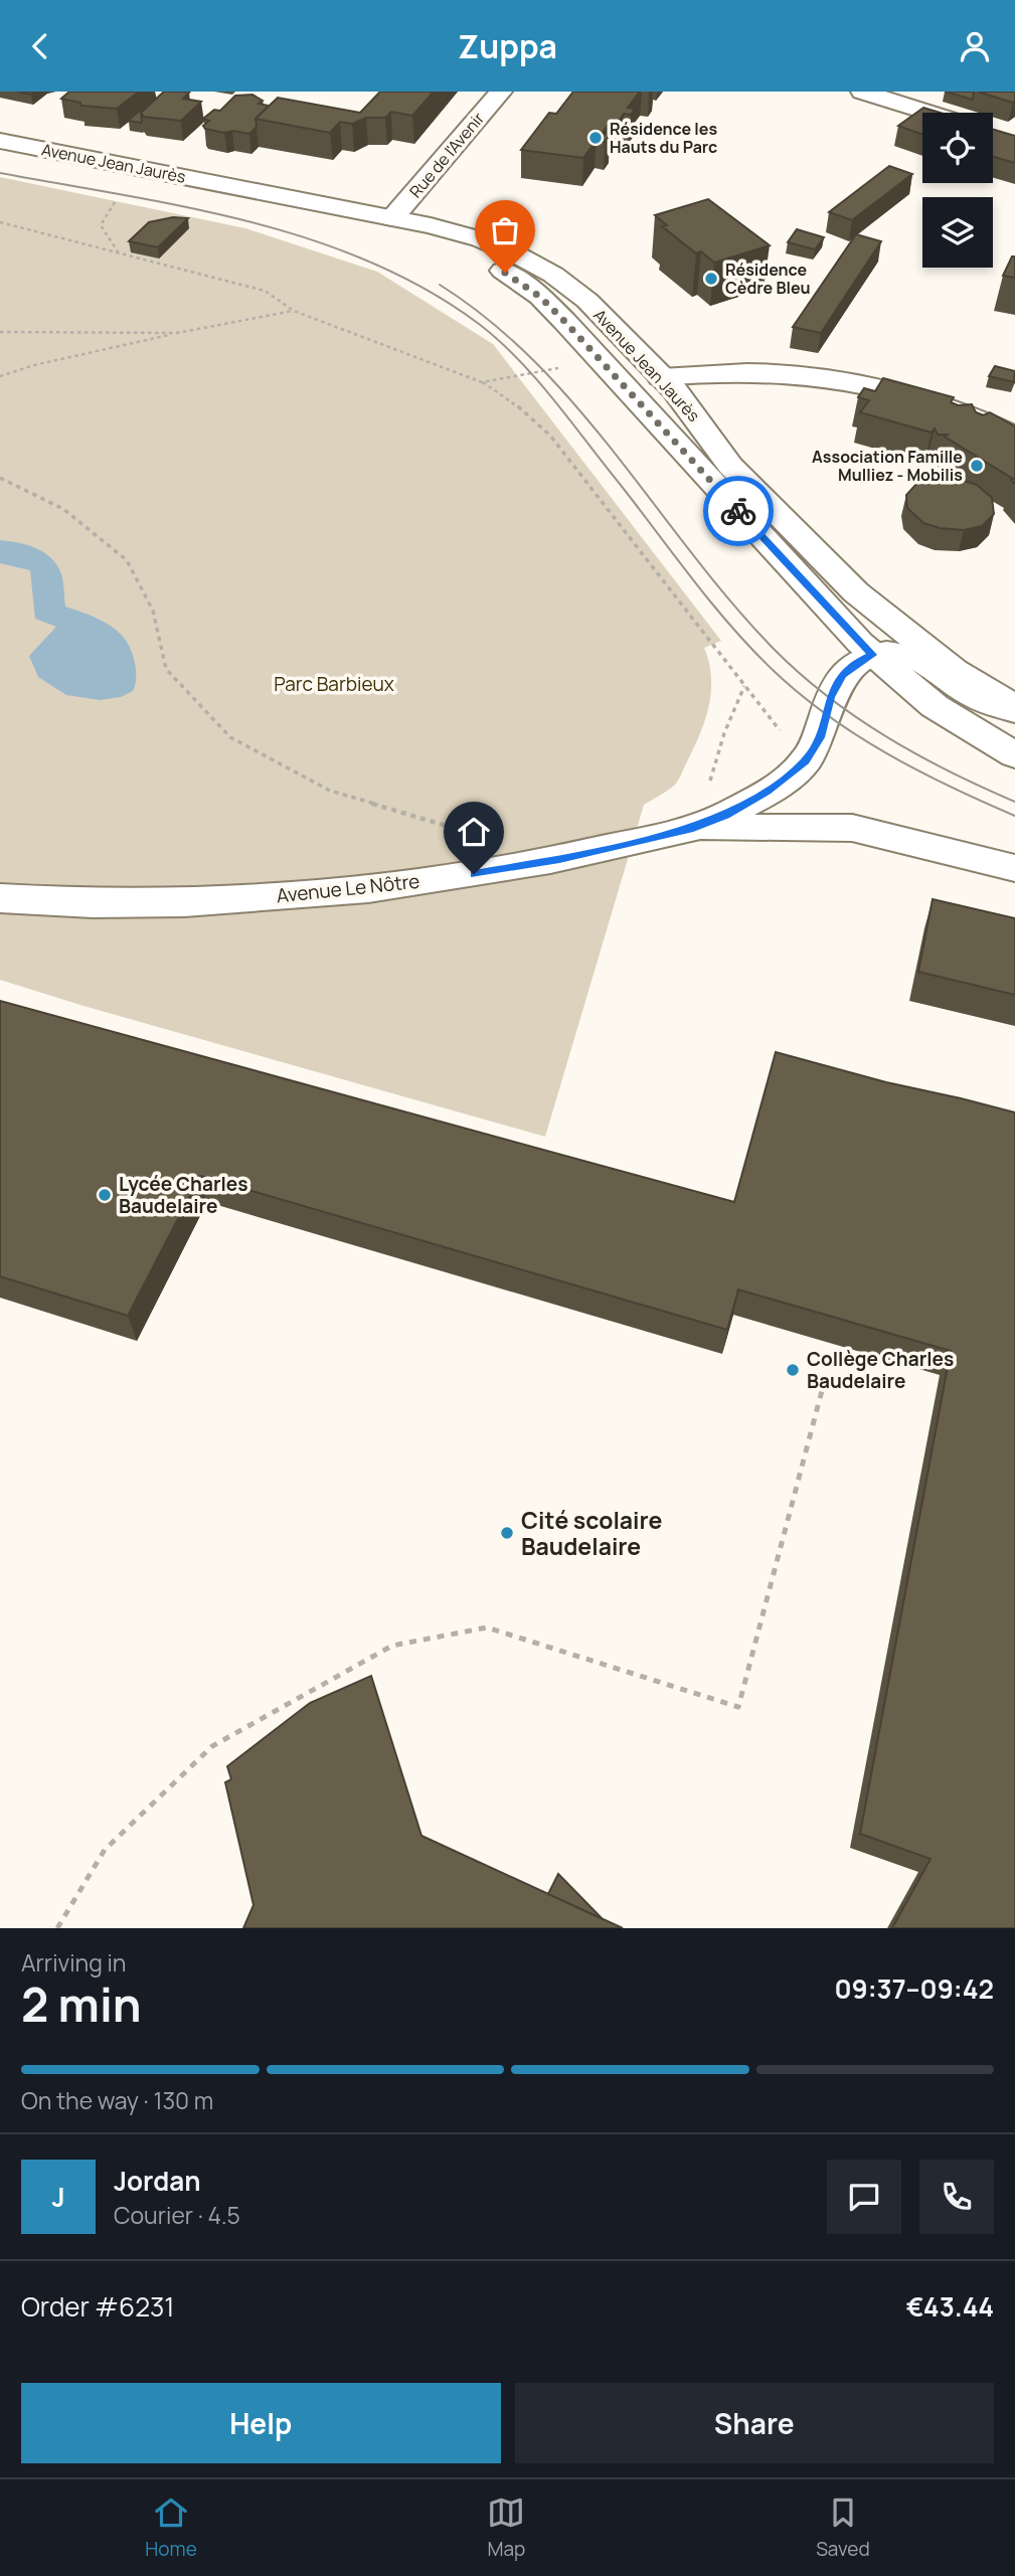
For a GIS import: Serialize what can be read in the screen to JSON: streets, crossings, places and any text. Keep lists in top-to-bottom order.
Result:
{
  "streets": {
    "main road": ["Rue de l'Avenir", "Avenue Jean Jaurès", "Avenue Le Nôtre"]
  },
  "crossings": [
    ["Rue de l'Avenir", "Avenue Jean Jaurès"],
    ["Avenue Jean Jaurès", "Avenue Le Nôtre"]
  ],
  "parks": ["Parc Barbieux"],
  "places": [
    "Résidence les Hauts du Parc",
    "Résidence Cèdre Bleu",
    "Association Famille Mulliez - Mobilis",
    "Lycée Charles Baudelaire",
    "Collège Charles Baudelaire",
    "Cité scolaire Baudelaire"
  ],
  "page": {
    "header": "Zuppa",
    "heading": ["2 min", "Arriving in", "09:37–09:42"],
    "panel": [
      "Jordan",
      "Courier · 4.5",
      "Order #6231",
      "€43.44"
    ],
    "bar": "On the way · 130 m",
    "round": "J",
    "buttons": ["Help", "Share"],
    "tabs": ["Home", "Map", "Saved"]
  }
}
